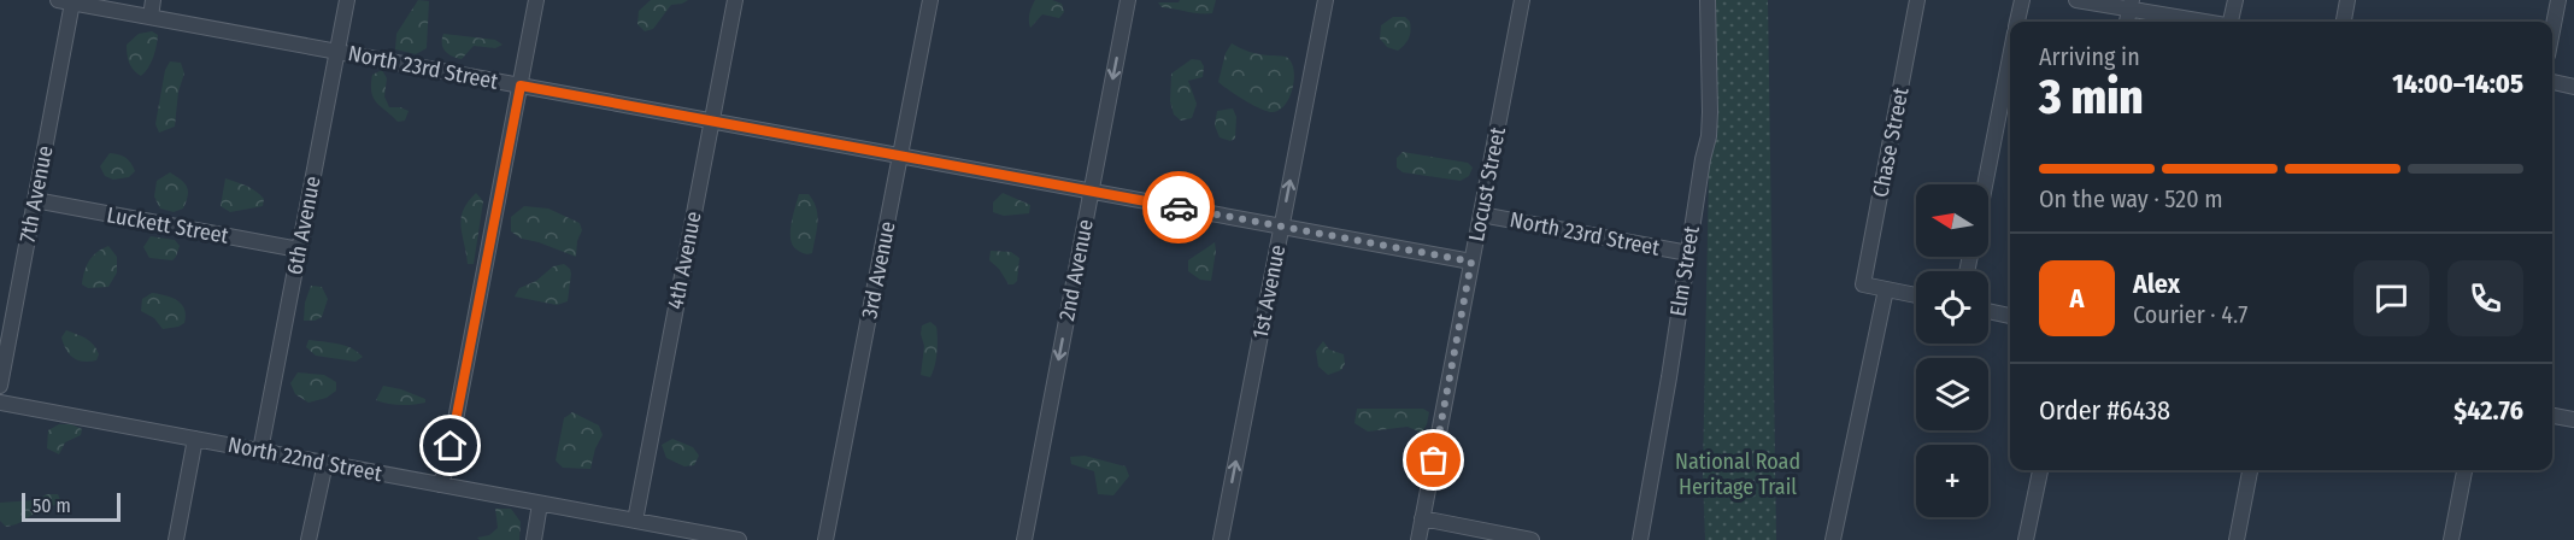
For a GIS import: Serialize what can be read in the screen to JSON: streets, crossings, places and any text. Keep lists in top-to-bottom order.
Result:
{
  "streets": {
    "street": [
      "North 23rd Street",
      "Chase Street",
      "Locust Street",
      "7th Avenue",
      "Luckett Street",
      "6th Avenue",
      "4th Avenue",
      "3rd Avenue",
      "2nd Avenue",
      "Elm Street",
      "1st Avenue",
      "North 22nd Street"
    ]
  },
  "crossings": [
    ["North 23rd Street", "Locust Street"],
    ["North 23rd Street", "7th Avenue"],
    ["North 23rd Street", "6th Avenue"],
    ["North 23rd Street", "4th Avenue"],
    ["North 23rd Street", "3rd Avenue"],
    ["North 23rd Street", "2nd Avenue"],
    ["North 23rd Street", "Elm Street"],
    ["North 23rd Street", "1st Avenue"],
    ["7th Avenue", "Luckett Street"],
    ["Luckett Street", "6th Avenue"],
    ["6th Avenue", "North 22nd Street"],
    ["4th Avenue", "North 22nd Street"]
  ],
  "one_way": ["2nd Avenue", "1st Avenue"],
  "parks": ["National Road Heritage Trail"],
  "scale_bar": "50 m",
  "north": "left",
  "page": {
    "heading": ["3 min", "Arriving in", "14:00–14:05"],
    "panel": [
      "Alex",
      "Courier · 4.7",
      "Order #6438",
      "$42.76"
    ],
    "bar": "On the way · 520 m",
    "map_buttons": "+",
    "round": "A",
    "scale": "50 m"
  }
}
